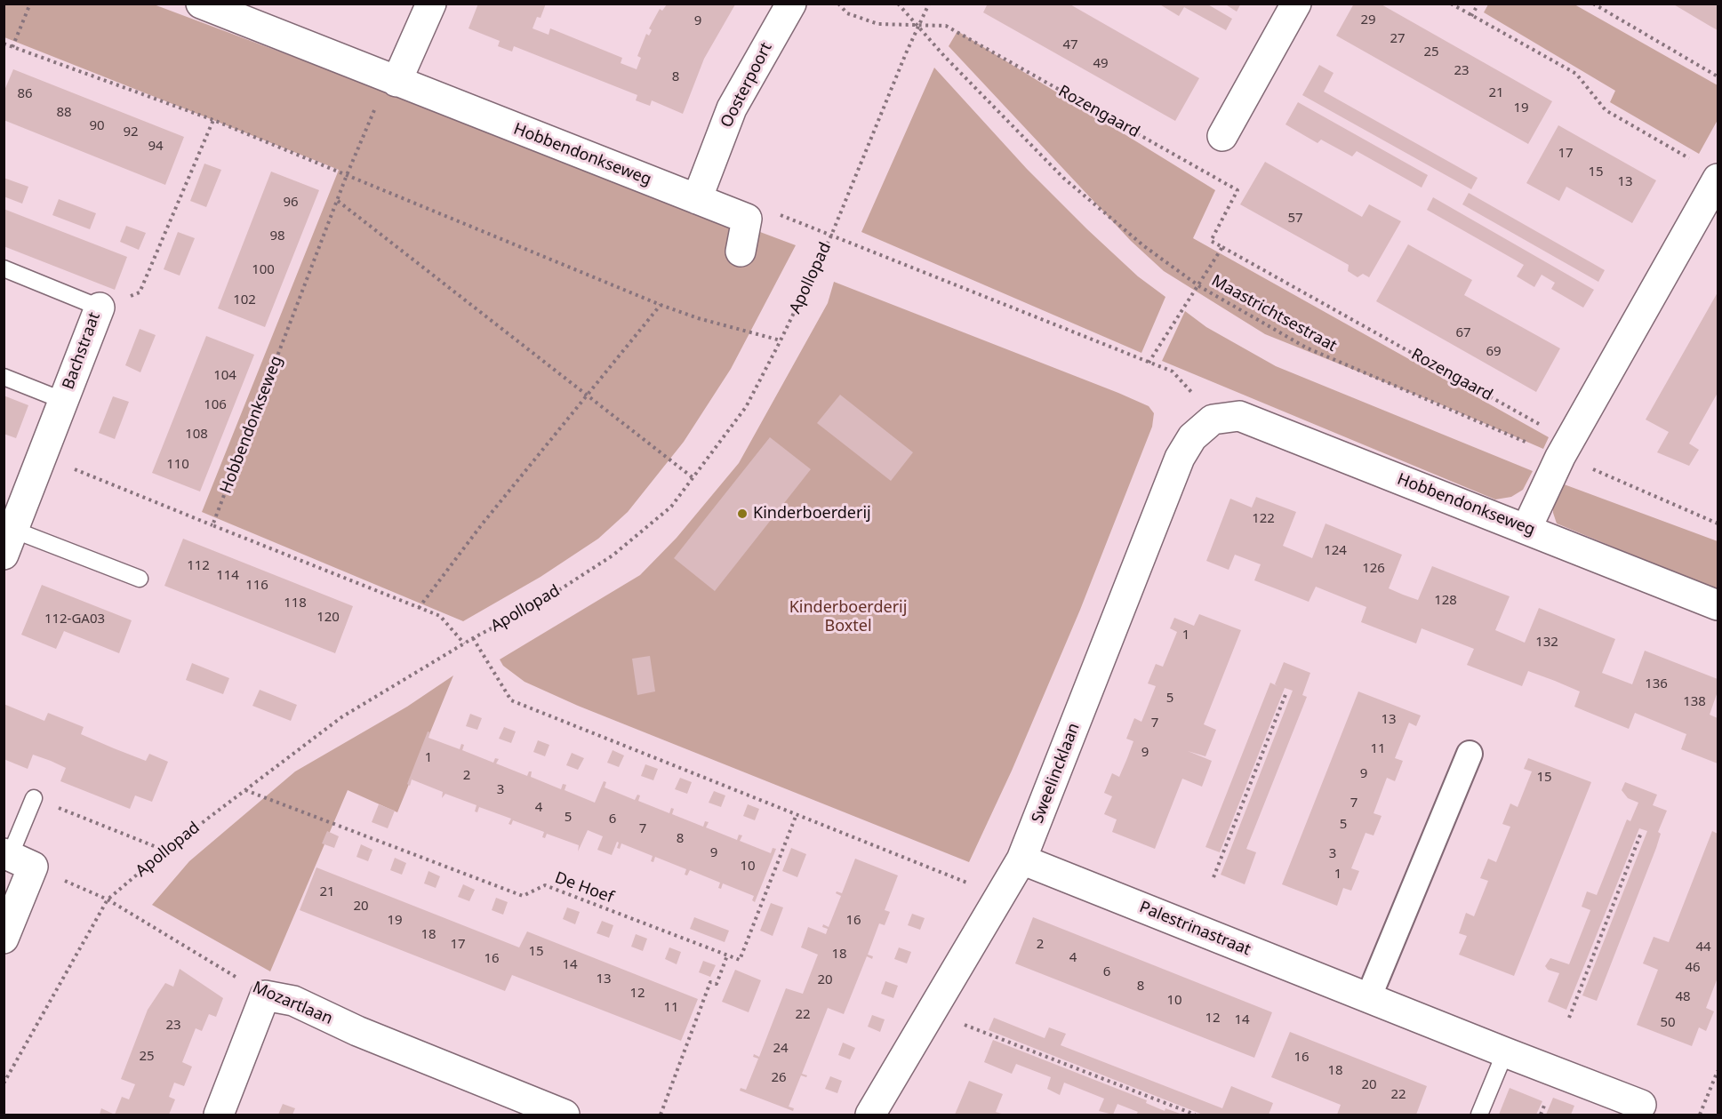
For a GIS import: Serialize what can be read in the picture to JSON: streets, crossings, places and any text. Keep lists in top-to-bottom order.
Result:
{
  "streets": {
    "street": [
      "Oosterpoort",
      "Hobbendonkseweg",
      "Bachstraat",
      "Sweelincklaan",
      "Palestrinastraat",
      "Mozartlaan"
    ],
    "path": [
      "Rozengaard",
      "Apollopad",
      "Maastrichtsestraat",
      "De Hoef"
    ]
  },
  "crossings": [
    ["Oosterpoort", "Hobbendonkseweg"],
    ["Rozengaard", "Apollopad"],
    ["Rozengaard", "Maastrichtsestraat"],
    ["Hobbendonkseweg", "Sweelincklaan"],
    ["Apollopad", "Maastrichtsestraat"],
    ["Apollopad", "De Hoef"],
    ["Apollopad", "Mozartlaan"],
    ["Sweelincklaan", "Palestrinastraat"]
  ],
  "parks": ["Kinderboerderij Boxtel"],
  "places": ["Kinderboerderij"],
  "house_numbers": [
    "29",
    "9",
    "27",
    "47",
    "25",
    "49",
    "23",
    "8",
    "21",
    "86",
    "19",
    "88",
    "90",
    "92",
    "94",
    "17",
    "15",
    "13",
    "96",
    "57",
    "98",
    "100",
    "102",
    "67",
    "69",
    "104",
    "106",
    "108",
    "110",
    "122",
    "124",
    "112",
    "126",
    "114",
    "116",
    "128",
    "118",
    "120",
    "112-GA03",
    "1",
    "132",
    "136",
    "5",
    "138",
    "13",
    "7",
    "11",
    "9",
    "1",
    "9",
    "2",
    "15",
    "3",
    "7",
    "4",
    "5",
    "6",
    "5",
    "7",
    "8",
    "9",
    "3",
    "10",
    "1",
    "21",
    "20",
    "19",
    "16",
    "18",
    "17",
    "2",
    "44",
    "15",
    "18",
    "4",
    "16",
    "14",
    "46",
    "6",
    "13",
    "20",
    "8",
    "12",
    "48",
    "10",
    "11",
    "22",
    "12",
    "14",
    "50",
    "23",
    "24",
    "25",
    "16",
    "18",
    "26",
    "20",
    "22"
  ]
}
